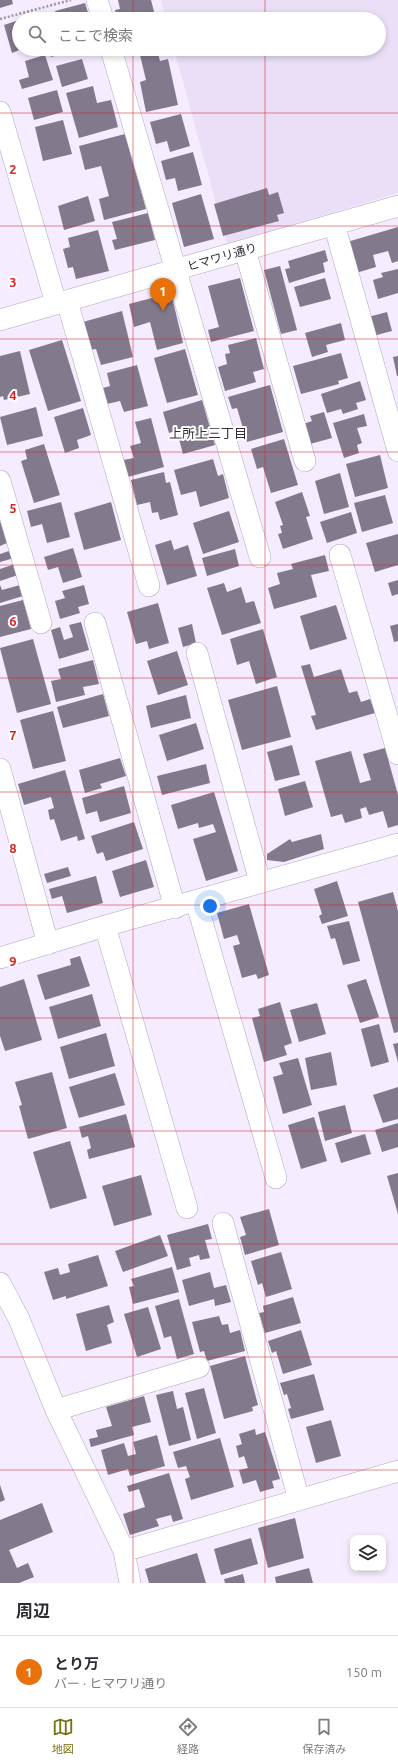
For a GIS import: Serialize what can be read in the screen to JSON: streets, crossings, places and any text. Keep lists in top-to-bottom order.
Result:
{
  "streets": {
    "street": ["ヒマワリ通り"]
  },
  "districts": ["上所上三丁目"],
  "page": {
    "search": "ここで検索",
    "pins": "1",
    "heading": "周辺",
    "list": [
      {
        "mark": "1",
        "name": "とり万",
        "note": "バー · ヒマワリ通り",
        "value": "150 m"
      }
    ],
    "nav": ["地図", "経路", "保存済み"]
  },
  "grid": {
    "rows": [
      "2",
      "3",
      "4",
      "5",
      "6",
      "7",
      "8",
      "9"
    ]
  }
}
